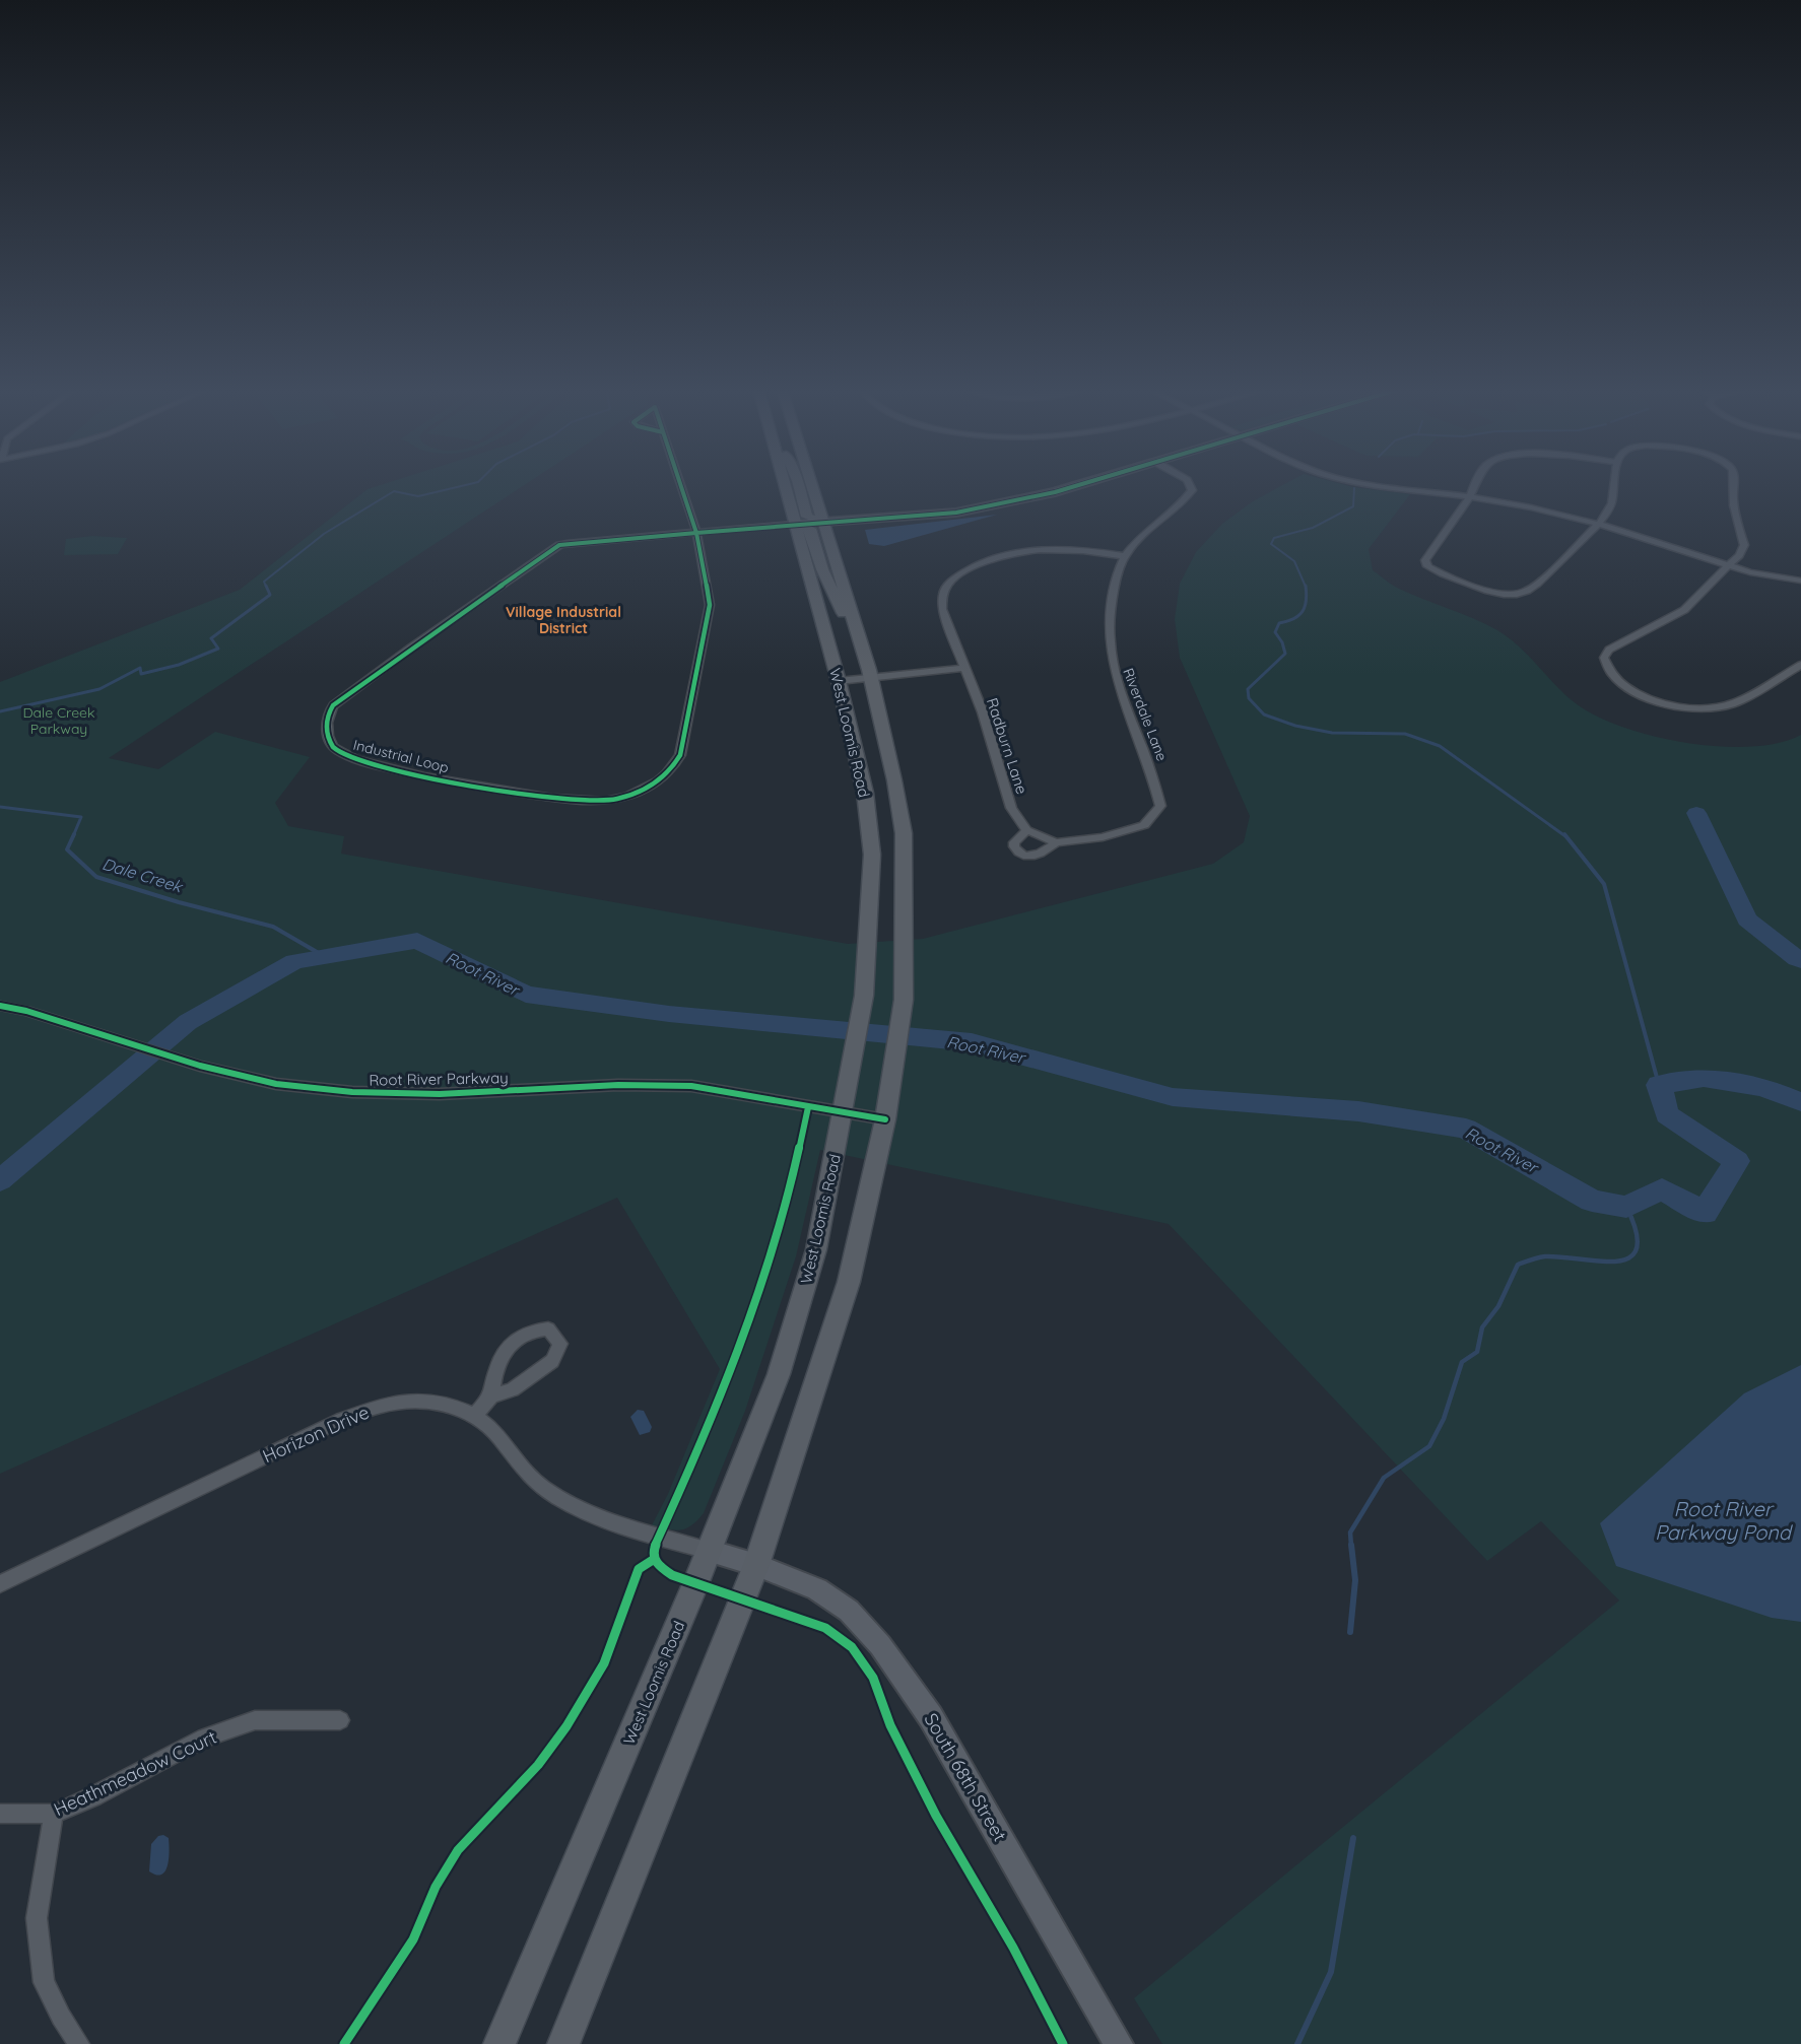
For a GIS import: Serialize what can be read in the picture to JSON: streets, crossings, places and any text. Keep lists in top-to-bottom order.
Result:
{
  "streets": {
    "main road": ["West Loomis Road"],
    "street": [
      "Riverdale Lane",
      "Radburn Lane",
      "Industrial Loop",
      "Root River Parkway",
      "Horizon Drive",
      "Heathmeadow Court",
      "South 68th Street"
    ]
  },
  "crossings": [
    ["Riverdale Lane", "Radburn Lane"],
    ["West Loomis Road", "Industrial Loop"],
    ["West Loomis Road", "Root River Parkway"],
    ["West Loomis Road", "Horizon Drive"],
    ["West Loomis Road", "South 68th Street"],
    ["Horizon Drive", "South 68th Street"]
  ],
  "districts": ["Village Industrial District"],
  "water": ["Dale Creek", "Root River", "Root River Parkway Pond"],
  "parks": ["Dale Creek Parkway"]
}
